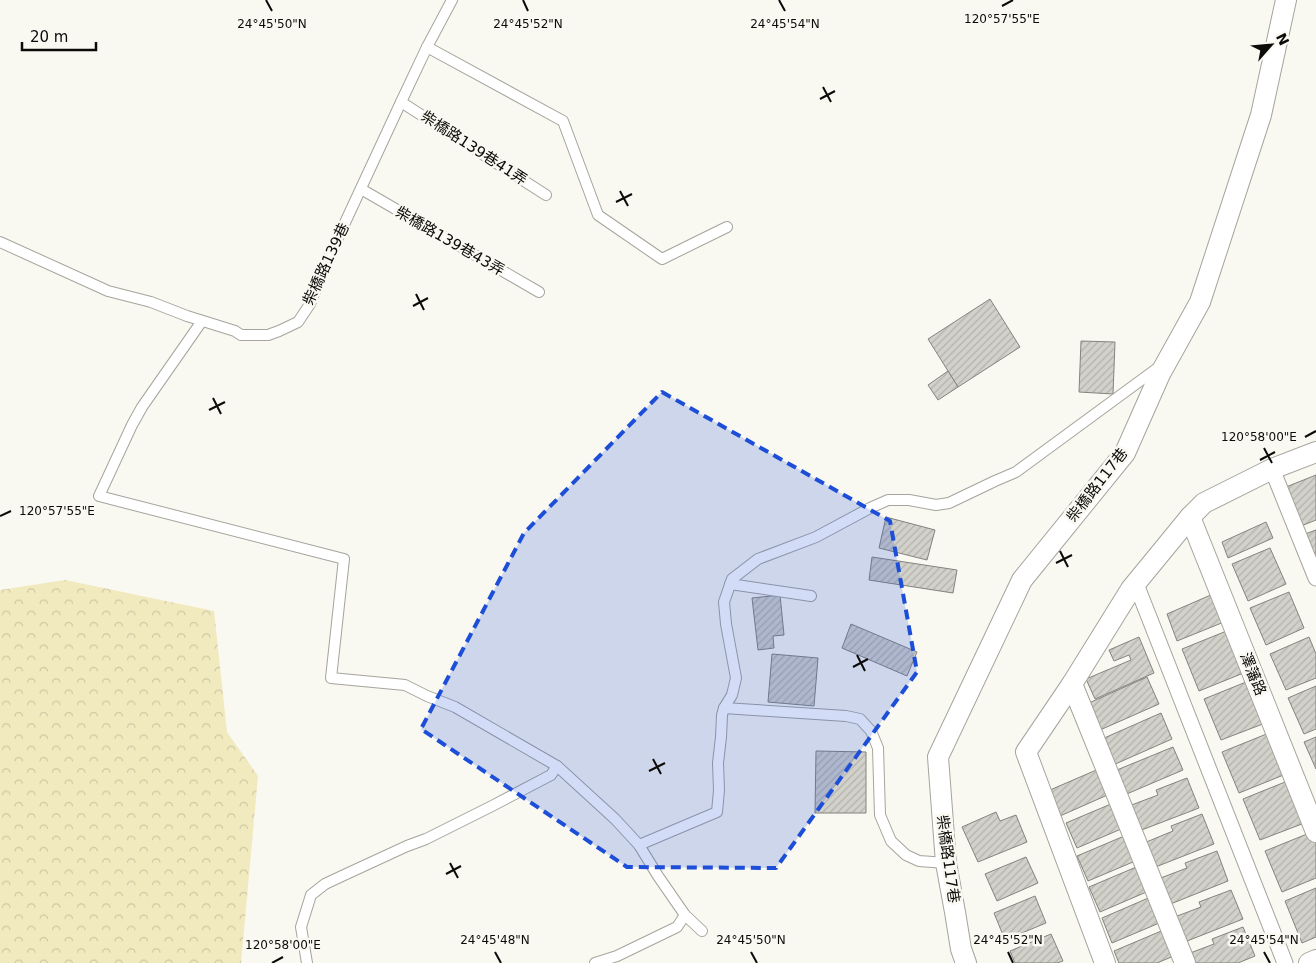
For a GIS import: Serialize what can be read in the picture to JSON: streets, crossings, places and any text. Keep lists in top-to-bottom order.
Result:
{
  "streets": {
    "street": ["柴橋路117巷", "澤藩路"],
    "lane": ["柴橋路139巷41弄", "柴橋路139巷43弄", "柴橋路139巷"]
  },
  "crossings": [
    ["柴橋路139巷41弄", "柴橋路139巷"],
    ["柴橋路139巷43弄", "柴橋路139巷"]
  ],
  "scale_bar": "20 m",
  "north": "top right",
  "coordinates": [
    "120°57'55\"E",
    "24°45'50\"N",
    "24°45'52\"N",
    "24°45'54\"N",
    "120°58'00\"E",
    "24°45'48\"N"
  ]
}
